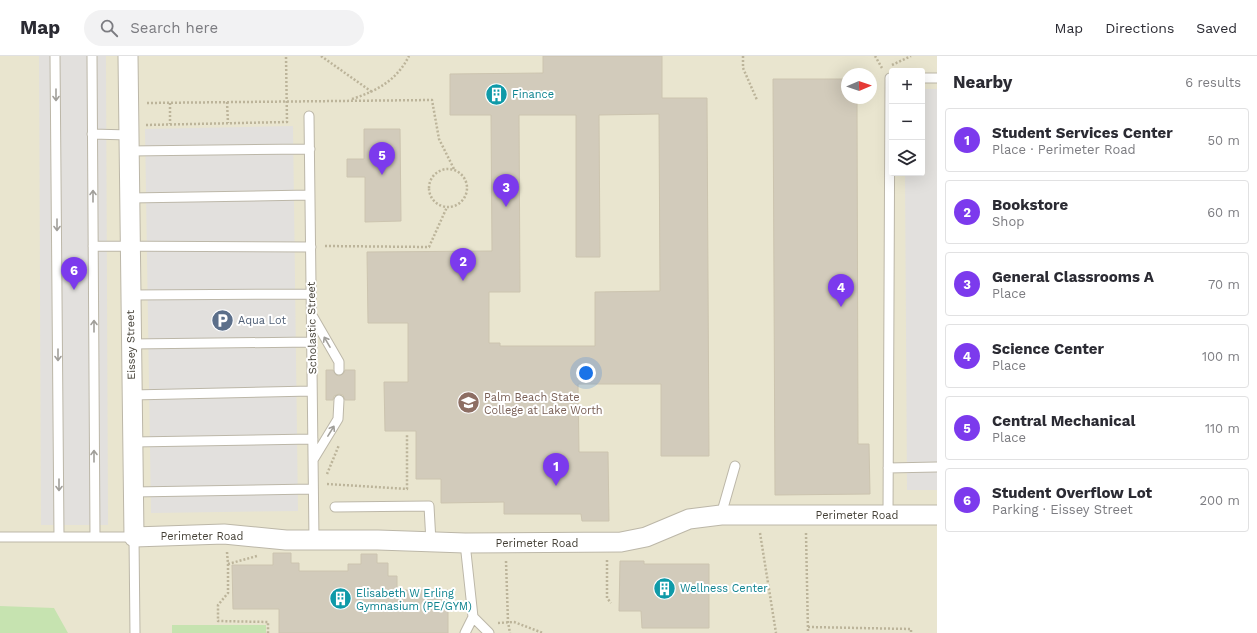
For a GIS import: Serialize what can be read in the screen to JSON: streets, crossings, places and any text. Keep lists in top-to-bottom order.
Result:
{
  "streets": {
    "street": ["Eissey Street", "Perimeter Road"],
    "lane": ["Scholastic Street"]
  },
  "crossings": [
    ["Scholastic Street", "Perimeter Road"],
    ["Eissey Street", "Perimeter Road"]
  ],
  "places": {
    "building": ["Finance", "Wellness Center", "Elisabeth W Erling Gymnasium (PE/GYM)"],
    "parking": ["Aqua Lot"],
    "school or university": ["Palm Beach State College at Lake Worth"]
  },
  "north": "right",
  "page": {
    "header": "Map",
    "search": "Search here",
    "nav": ["Map", "Directions", "Saved"],
    "heading": ["Nearby", "6 results"],
    "map_buttons": ["+", "−"],
    "list": [
      {
        "mark": "1",
        "name": "Student Services Center",
        "note": "Place · Perimeter Road",
        "value": "50 m"
      },
      {
        "mark": "2",
        "name": "Bookstore",
        "note": "Shop",
        "value": "60 m"
      },
      {
        "mark": "3",
        "name": "General Classrooms A",
        "note": "Place",
        "value": "70 m"
      },
      {
        "mark": "4",
        "name": "Science Center",
        "note": "Place",
        "value": "100 m"
      },
      {
        "mark": "5",
        "name": "Central Mechanical",
        "note": "Place",
        "value": "110 m"
      },
      {
        "mark": "6",
        "name": "Student Overflow Lot",
        "note": "Parking · Eissey Street",
        "value": "200 m"
      }
    ],
    "pins": [
      "5",
      "3",
      "2",
      "6",
      "4",
      "1"
    ]
  }
}
